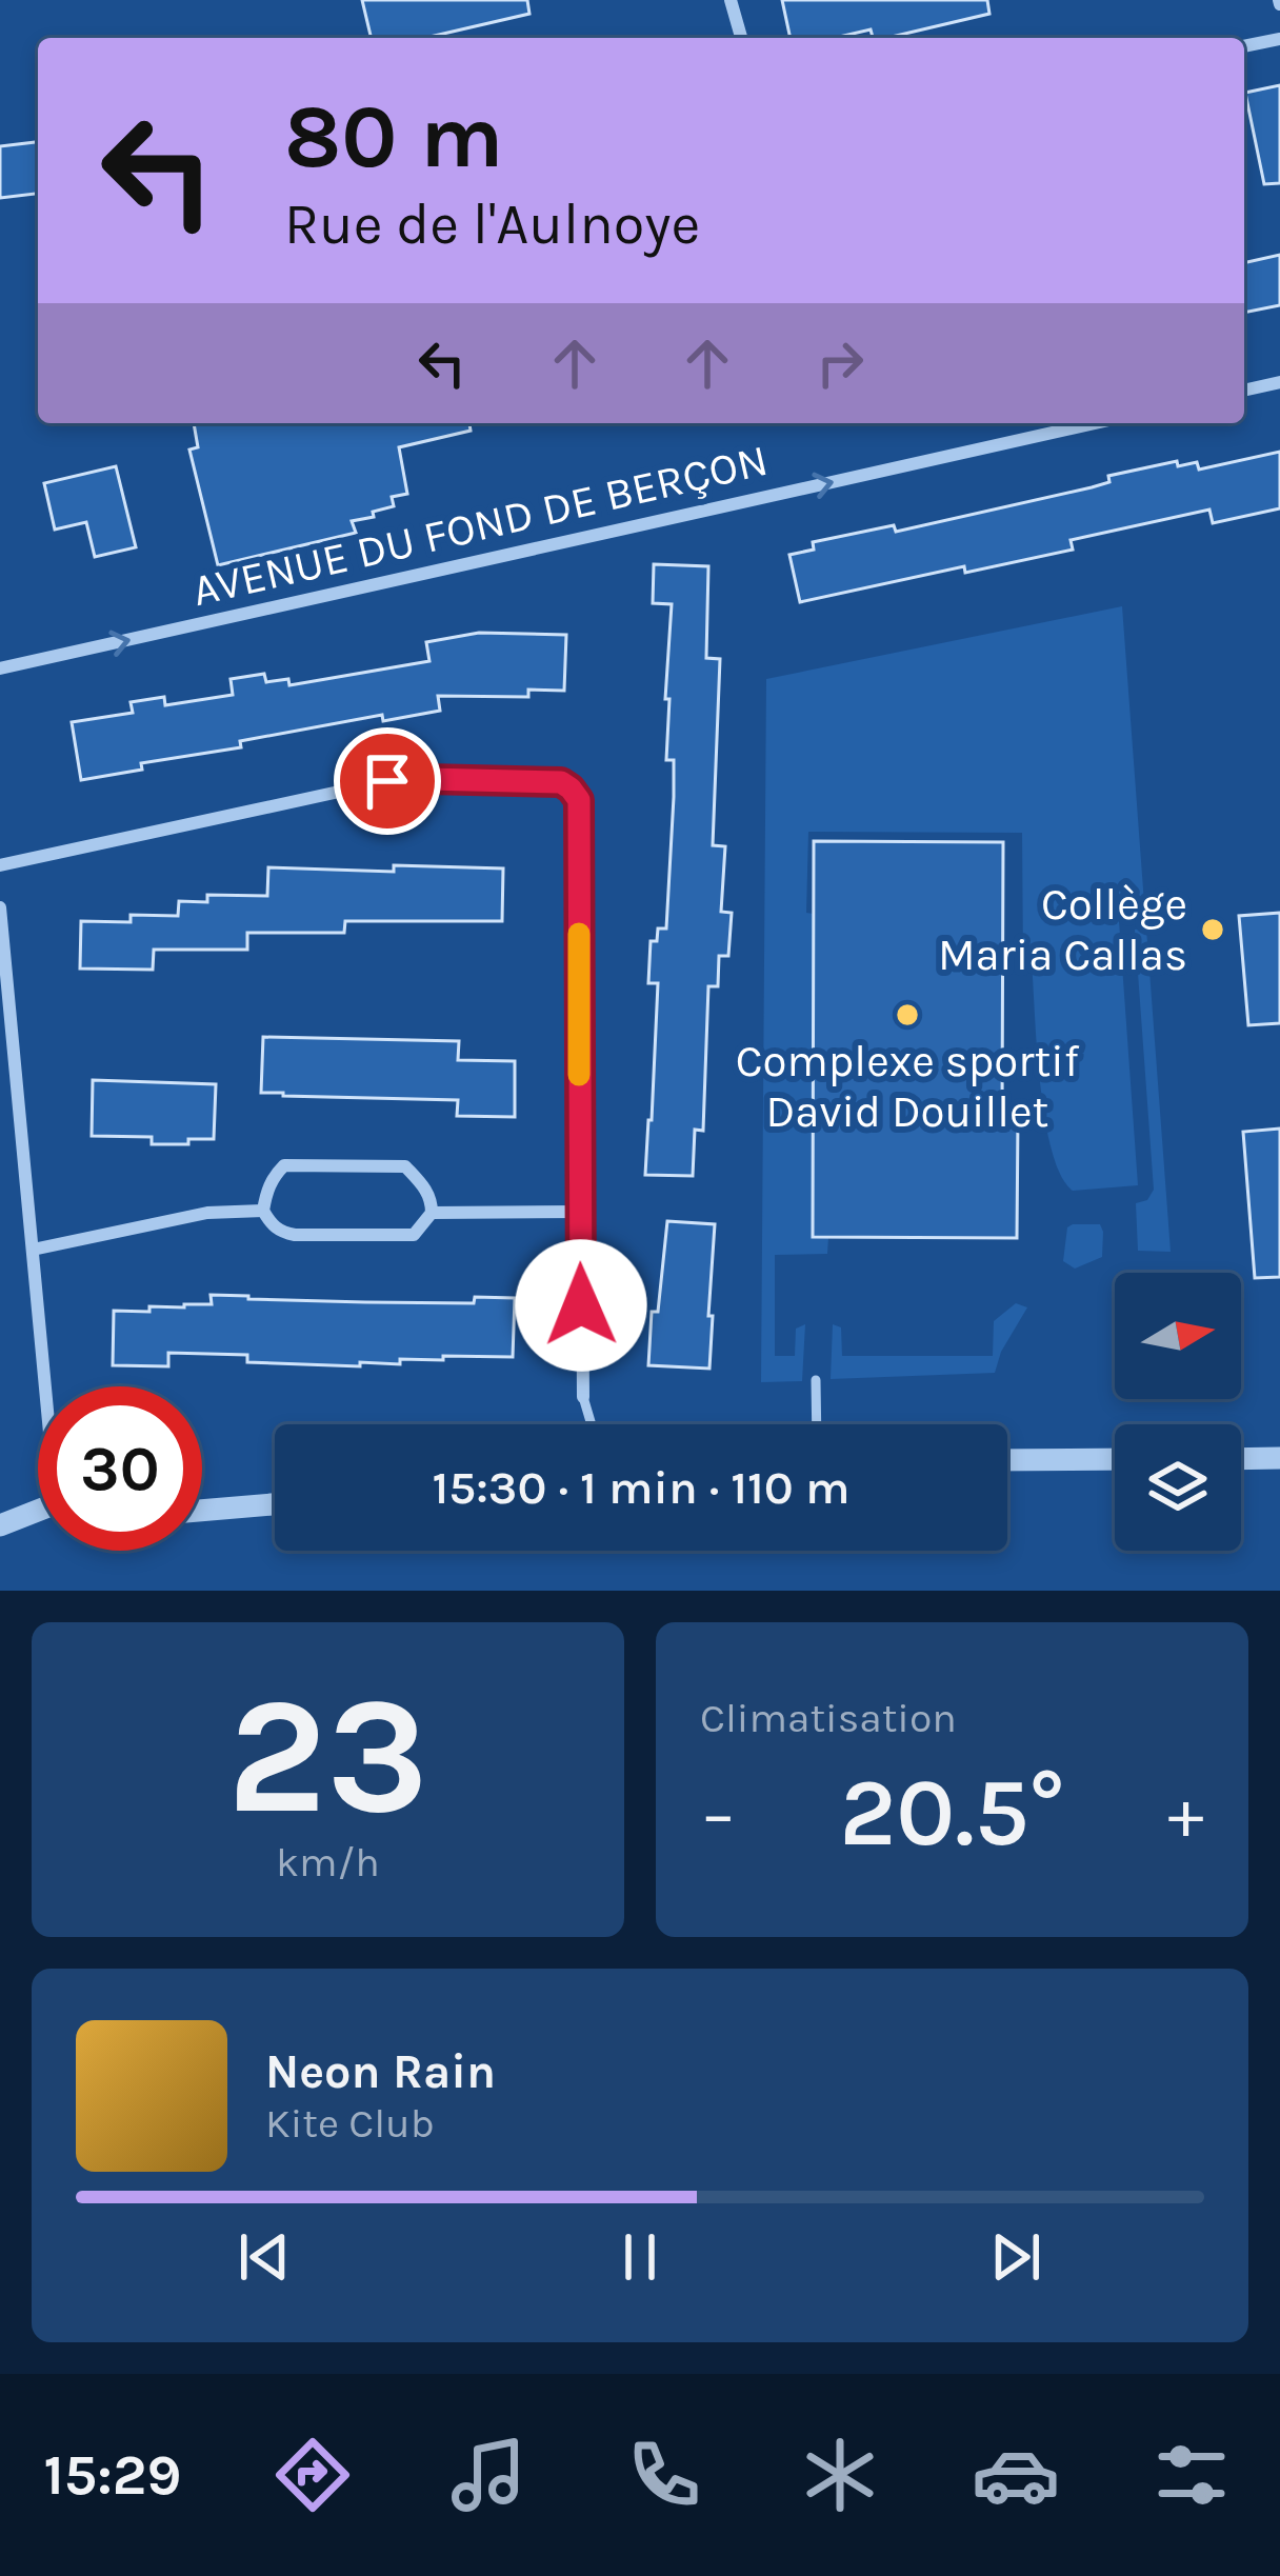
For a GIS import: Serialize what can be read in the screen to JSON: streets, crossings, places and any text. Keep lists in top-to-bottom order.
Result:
{
  "streets": {
    "street": ["AVENUE DU FOND DE BERÇON"]
  },
  "one_way": ["AVENUE DU FOND DE BERÇON"],
  "places": ["Collège Maria Callas", "Complexe sportif David Douillet"],
  "north": "right",
  "page": {
    "turn": ["80 m", "Rue de l'Aulnoye"],
    "limit": "30",
    "trip": "15:30 · 1 min · 110 m",
    "tile": [
      ["23", "km/h"],
      "Climatisation"
    ],
    "heat": ["−", "20.5°", "+"],
    "song": ["Neon Rain", "Kite Club"],
    "tabs": "15:29"
  }
}
